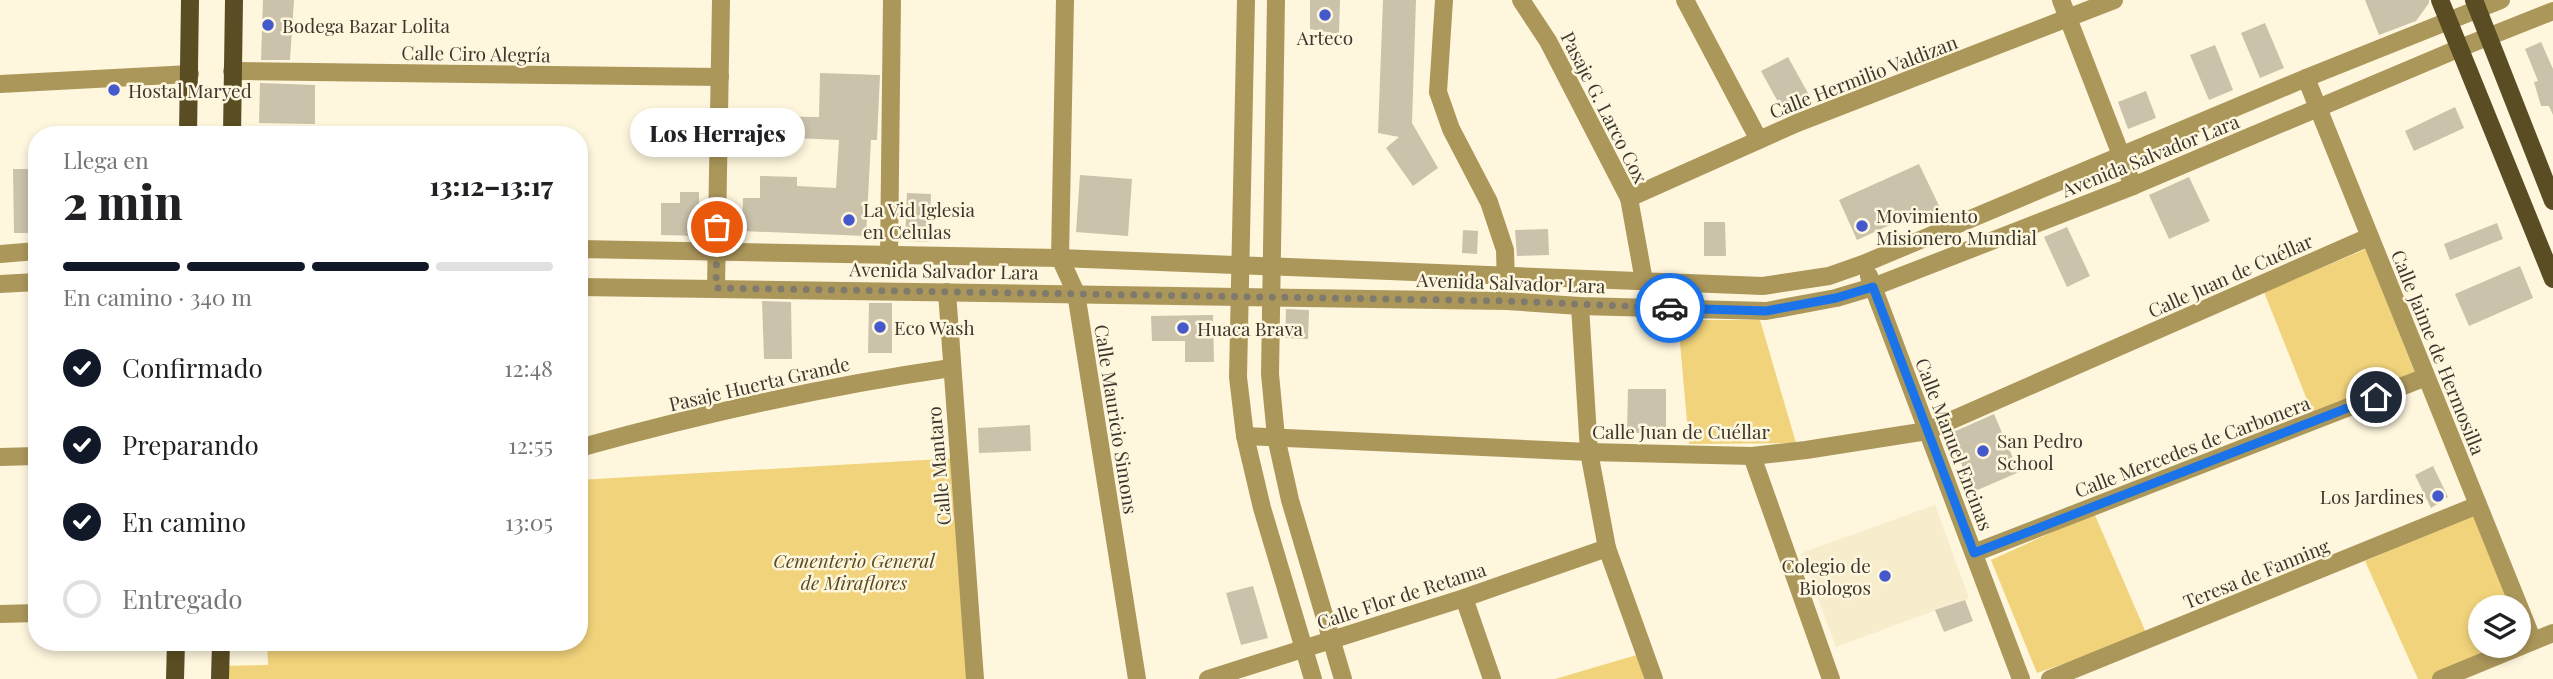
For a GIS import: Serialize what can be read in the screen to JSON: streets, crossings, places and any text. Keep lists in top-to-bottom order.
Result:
{
  "streets": {
    "street": [
      "Calle Ciro Alegría",
      "Calle Hermilio Valdizan",
      "Pasaje G. Larco Cox",
      "Avenida Salvador Lara",
      "Calle Juan de Cuéllar",
      "Calle Jaime de Hermosilla",
      "Pasaje Huerta Grande",
      "Calle Mauricio Simons",
      "Calle Manuel Encinas",
      "Calle Mercedes de Carbonera",
      "Calle Mantaro",
      "Teresa de Fanning",
      "Calle Flor de Retama"
    ]
  },
  "crossings": [
    ["Calle Hermilio Valdizan", "Pasaje G. Larco Cox"],
    ["Pasaje G. Larco Cox", "Avenida Salvador Lara"],
    ["Avenida Salvador Lara", "Calle Jaime de Hermosilla"],
    ["Avenida Salvador Lara", "Calle Mauricio Simons"],
    ["Avenida Salvador Lara", "Calle Manuel Encinas"],
    ["Avenida Salvador Lara", "Calle Mantaro"],
    ["Calle Juan de Cuéllar", "Calle Jaime de Hermosilla"],
    ["Calle Juan de Cuéllar", "Calle Manuel Encinas"],
    ["Calle Jaime de Hermosilla", "Calle Mercedes de Carbonera"],
    ["Calle Jaime de Hermosilla", "Teresa de Fanning"],
    ["Pasaje Huerta Grande", "Calle Mantaro"],
    ["Calle Manuel Encinas", "Calle Mercedes de Carbonera"]
  ],
  "parks": ["Cementerio General de Miraflores"],
  "places": [
    "Arteco",
    "Bodega Bazar Lolita",
    "Hostal Maryed",
    "La Vid Iglesia en Celulas",
    "Movimiento Misionero Mundial",
    "Los Herrajes",
    "Eco Wash",
    "Huaca Brava",
    "San Pedro School",
    "Los Jardines",
    "Colegio de Biologos"
  ],
  "page": {
    "bubble": "Los Herrajes",
    "heading": ["2 min", "Llega en", "13:12–13:17"],
    "bar": "En camino · 340 m",
    "list": [
      ["Confirmado", "12:48"],
      ["Preparando", "12:55"],
      ["En camino", "13:05"],
      "Entregado"
    ]
  }
}
